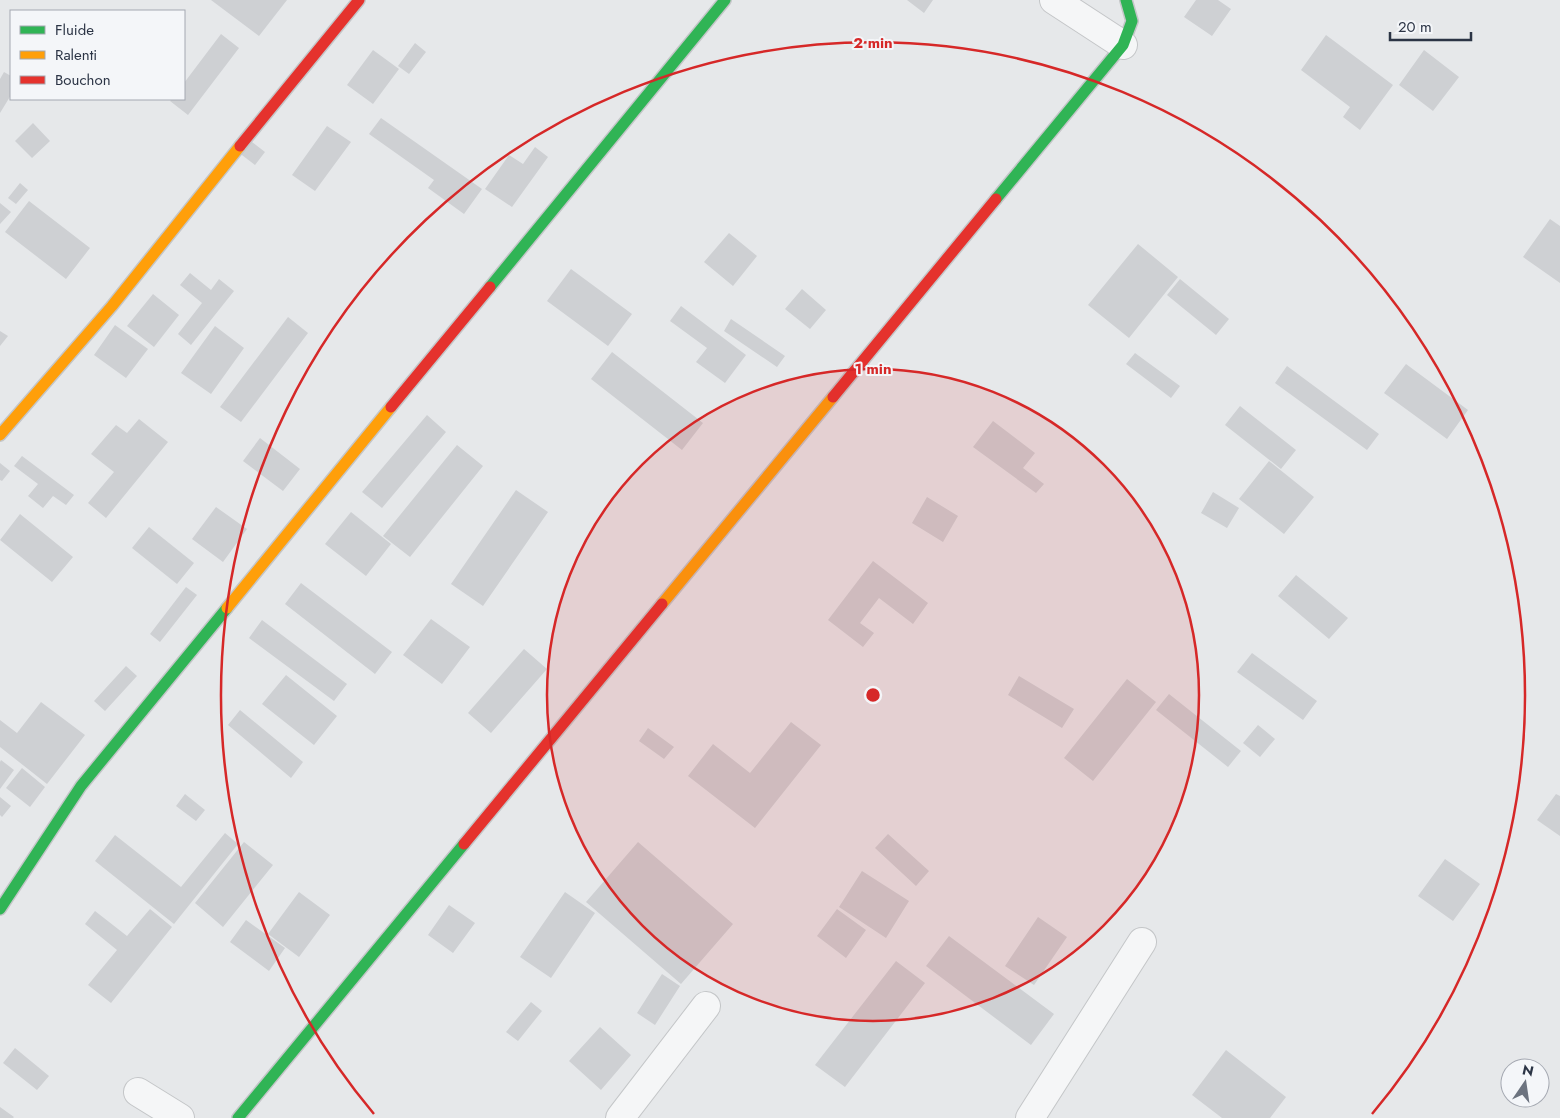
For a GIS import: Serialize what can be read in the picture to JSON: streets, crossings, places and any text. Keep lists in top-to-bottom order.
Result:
{
  "legend": ["Fluide", "Ralenti", "Bouchon"],
  "scale_bar": "20 m",
  "north": "top",
  "rings": ["2 min", "1 min"]
}
